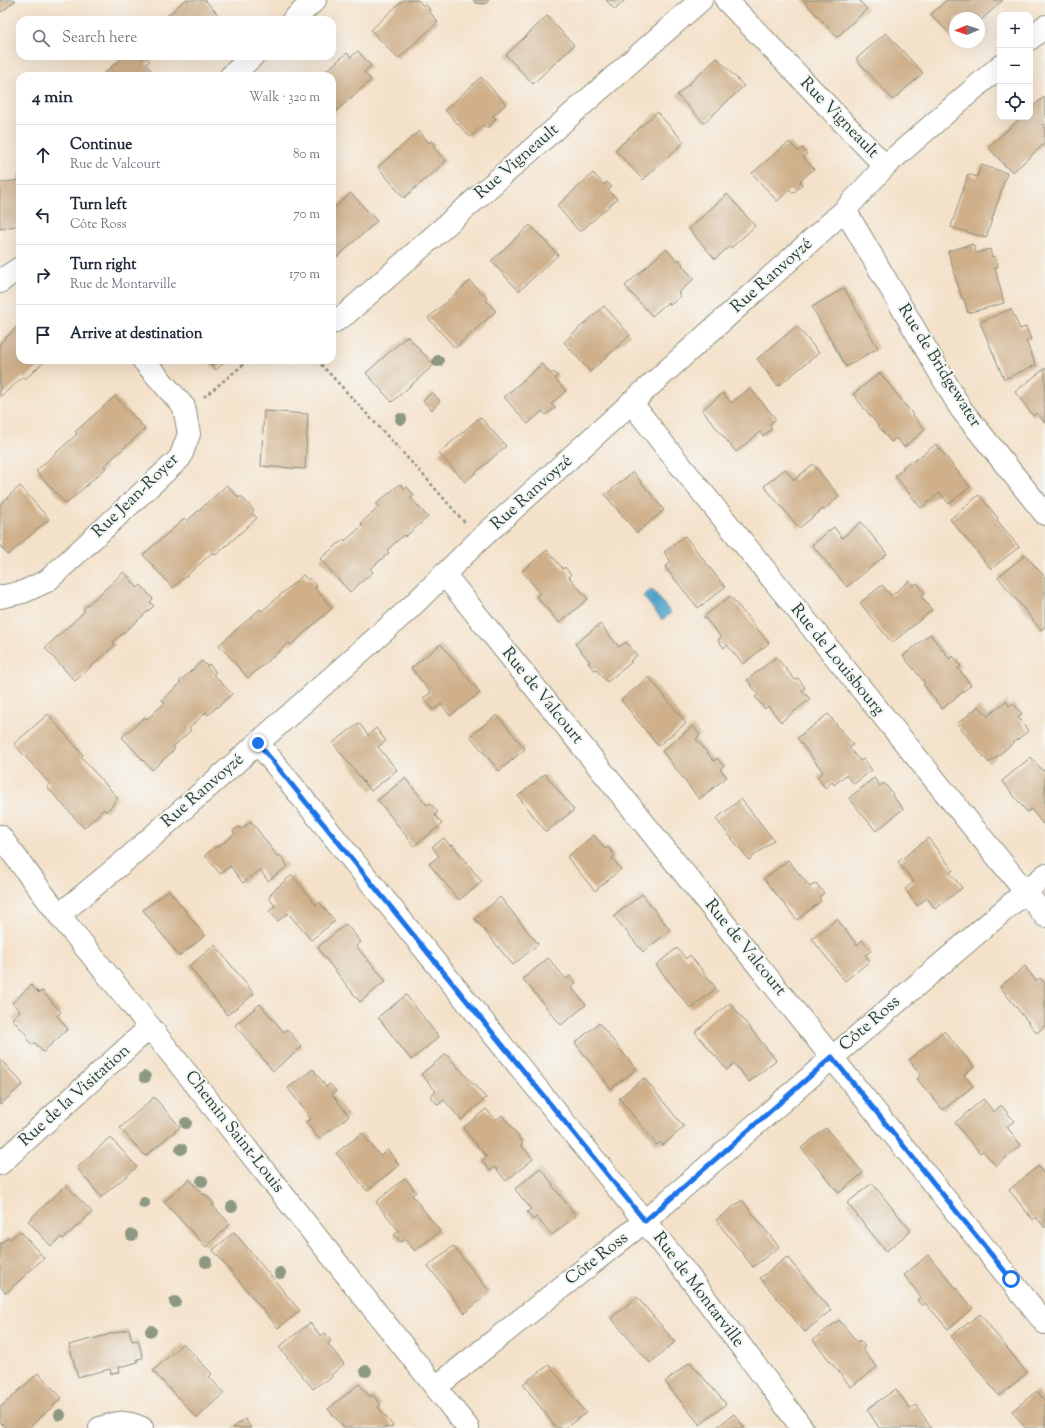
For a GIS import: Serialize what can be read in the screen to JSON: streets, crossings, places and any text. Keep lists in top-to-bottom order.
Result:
{
  "streets": {
    "street": [
      "Rue Vigneault",
      "Rue Ranvoyzé",
      "Rue de Bridgewater",
      "Rue Jean-Royer",
      "Rue de Louisbourg",
      "Rue de Valcourt",
      "Côte Ross",
      "Rue de la Visitation",
      "Chemin Saint-Louis",
      "Rue de Montarville"
    ]
  },
  "crossings": [
    ["Rue Vigneault", "Rue Ranvoyzé"],
    ["Rue Ranvoyzé", "Rue de Bridgewater"],
    ["Rue Ranvoyzé", "Rue de Louisbourg"],
    ["Rue Ranvoyzé", "Rue de Valcourt"],
    ["Rue Ranvoyzé", "Chemin Saint-Louis"],
    ["Rue Ranvoyzé", "Rue de Montarville"],
    ["Rue de Louisbourg", "Côte Ross"],
    ["Rue de Valcourt", "Côte Ross"],
    ["Côte Ross", "Chemin Saint-Louis"],
    ["Côte Ross", "Rue de Montarville"],
    ["Rue de la Visitation", "Chemin Saint-Louis"]
  ],
  "north": "left",
  "page": {
    "map_buttons": ["+", "−"],
    "search": "Search here",
    "heading": ["4 min", "Walk · 320 m"],
    "list": [
      ["Continue", "Rue de Valcourt", "80 m"],
      ["Turn left", "Côte Ross", "70 m"],
      ["Turn right", "Rue de Montarville", "170 m"],
      "Arrive at destination"
    ]
  }
}
